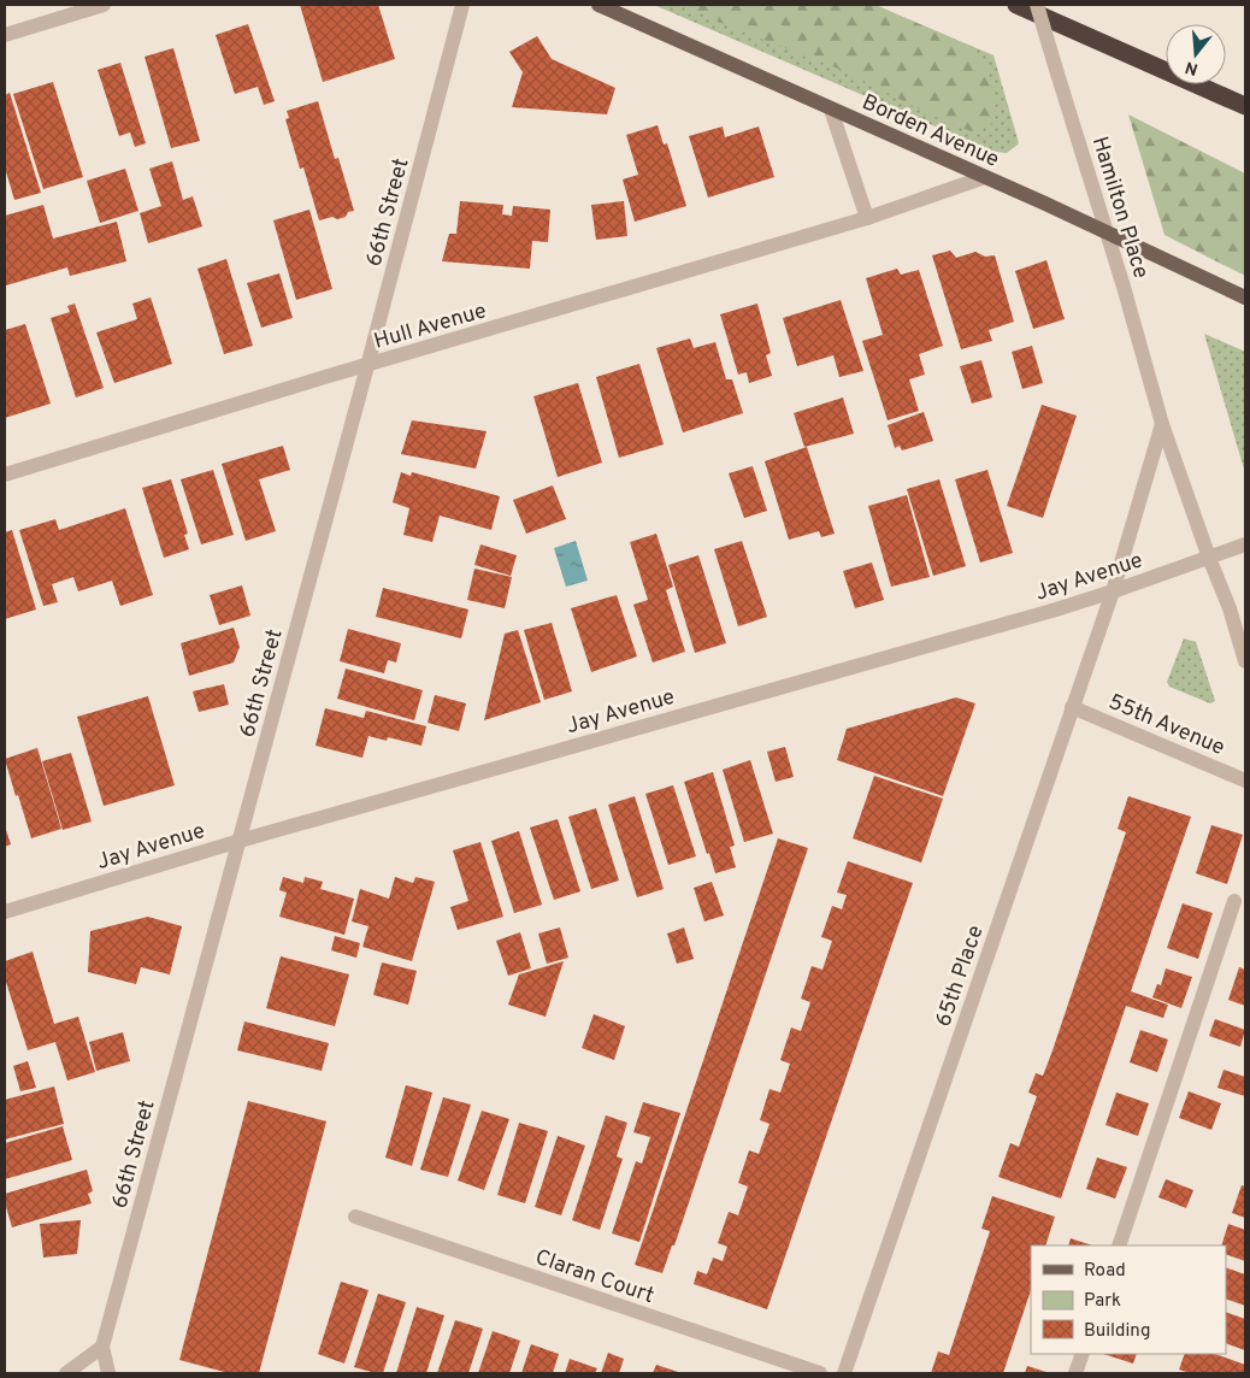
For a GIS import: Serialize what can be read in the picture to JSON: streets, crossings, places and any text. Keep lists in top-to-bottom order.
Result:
{
  "streets": {
    "main road": ["Borden Avenue"],
    "street": [
      "Hamilton Place",
      "66th Street",
      "Hull Avenue",
      "Jay Avenue",
      "55th Avenue",
      "65th Place",
      "Claran Court"
    ]
  },
  "crossings": [
    ["Borden Avenue", "Hamilton Place"],
    ["Borden Avenue", "Hull Avenue"],
    ["Hamilton Place", "Jay Avenue"],
    ["66th Street", "Hull Avenue"],
    ["66th Street", "Jay Avenue"],
    ["Jay Avenue", "65th Place"],
    ["55th Avenue", "65th Place"]
  ],
  "legend": ["Road", "Park", "Building"],
  "north": "bottom"
}
